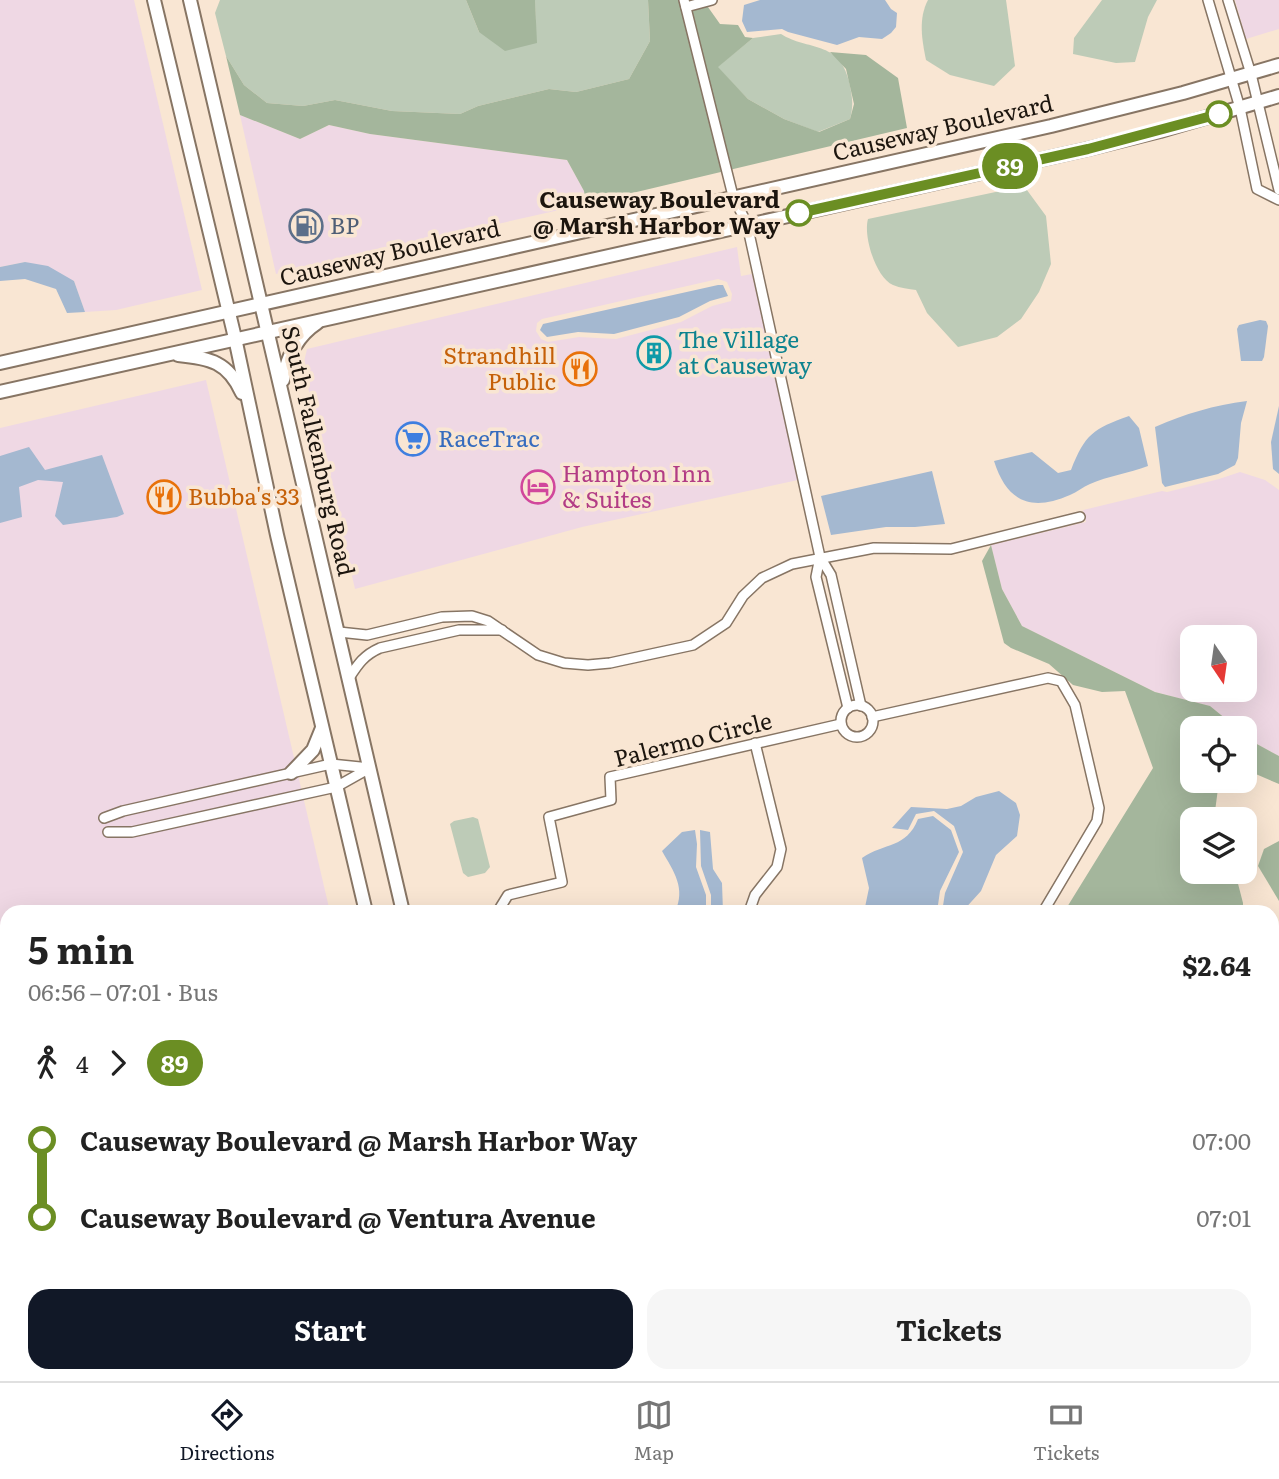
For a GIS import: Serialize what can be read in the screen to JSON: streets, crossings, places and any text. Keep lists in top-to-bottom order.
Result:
{
  "streets": {
    "main road": ["Causeway Boulevard", "South Falkenburg Road"],
    "street": ["Palermo Circle"]
  },
  "crossings": [
    ["Causeway Boulevard", "South Falkenburg Road"]
  ],
  "places": {
    "other": ["Causeway Boulevard @ Marsh Harbor Way"],
    "fuel station": ["BP"],
    "building": ["The Village at Causeway"],
    "restaurant": ["Strandhill Public", "Bubba's 33"],
    "supermarket": ["RaceTrac"],
    "hotel": ["Hampton Inn & Suites"]
  },
  "lines": ["bus line 89"],
  "north": "bottom",
  "page": {
    "on_map": "89",
    "heading": ["5 min", "06:56 – 07:01 · Bus", "$2.64"],
    "legs": ["4", "89"],
    "list": [
      {
        "name": "Causeway Boulevard @ Marsh Harbor Way",
        "value": "07:00"
      },
      {
        "name": "Causeway Boulevard @ Ventura Avenue",
        "value": "07:01"
      }
    ],
    "buttons": ["Start", "Tickets"],
    "tabs": ["Directions", "Map", "Tickets"]
  }
}
